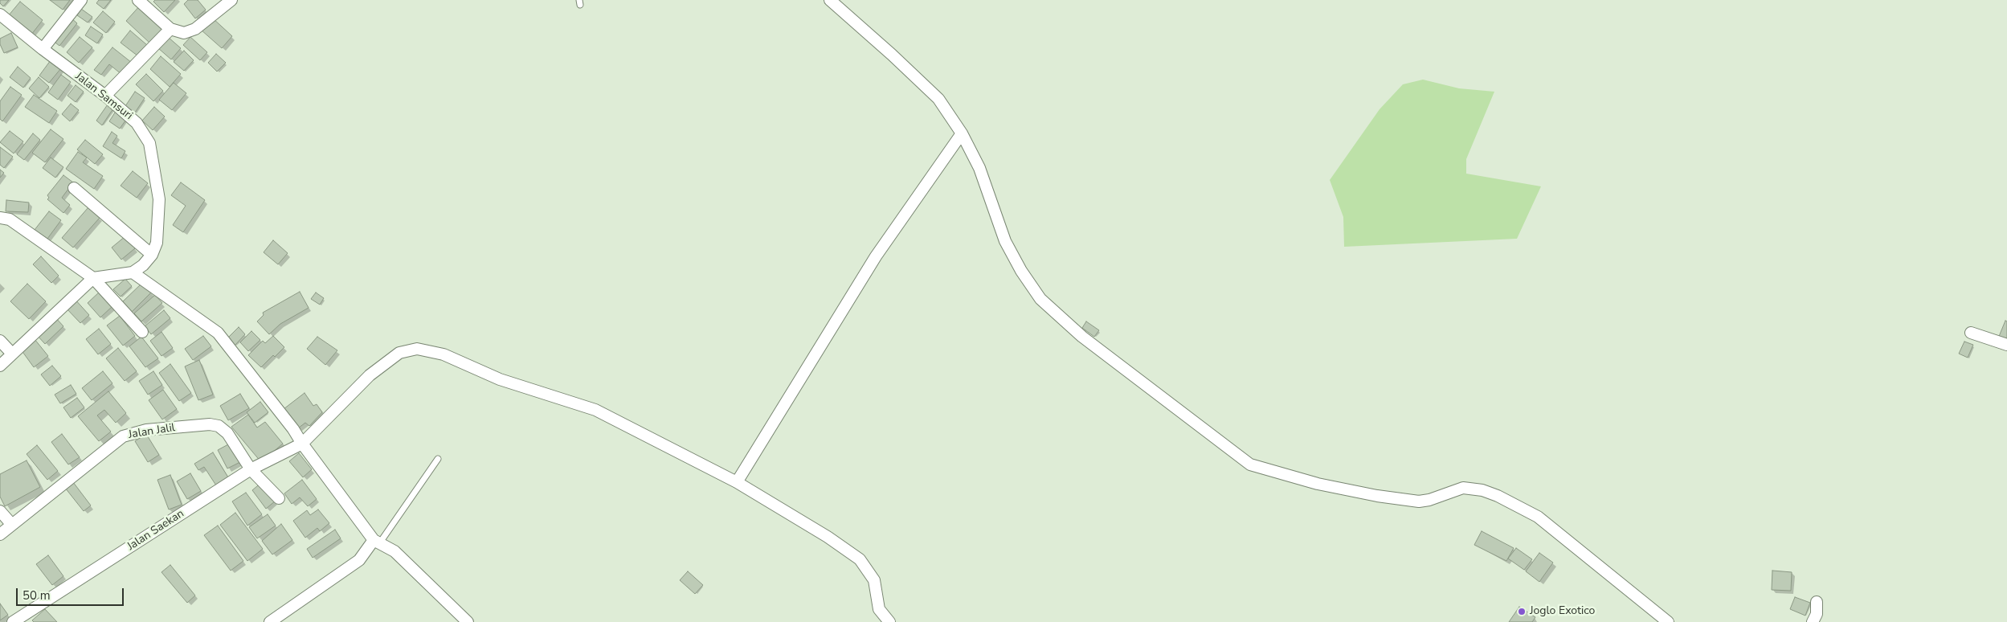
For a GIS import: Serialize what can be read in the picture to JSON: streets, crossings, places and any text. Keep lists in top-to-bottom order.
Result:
{
  "streets": {
    "street": ["Jalan Samsuri", "Jalan Jalil", "Jalan Saekan"]
  },
  "crossings": [
    ["Jalan Jalil", "Jalan Saekan"]
  ],
  "places": ["Joglo Exotico"],
  "scale_bar": "50 m"
}
